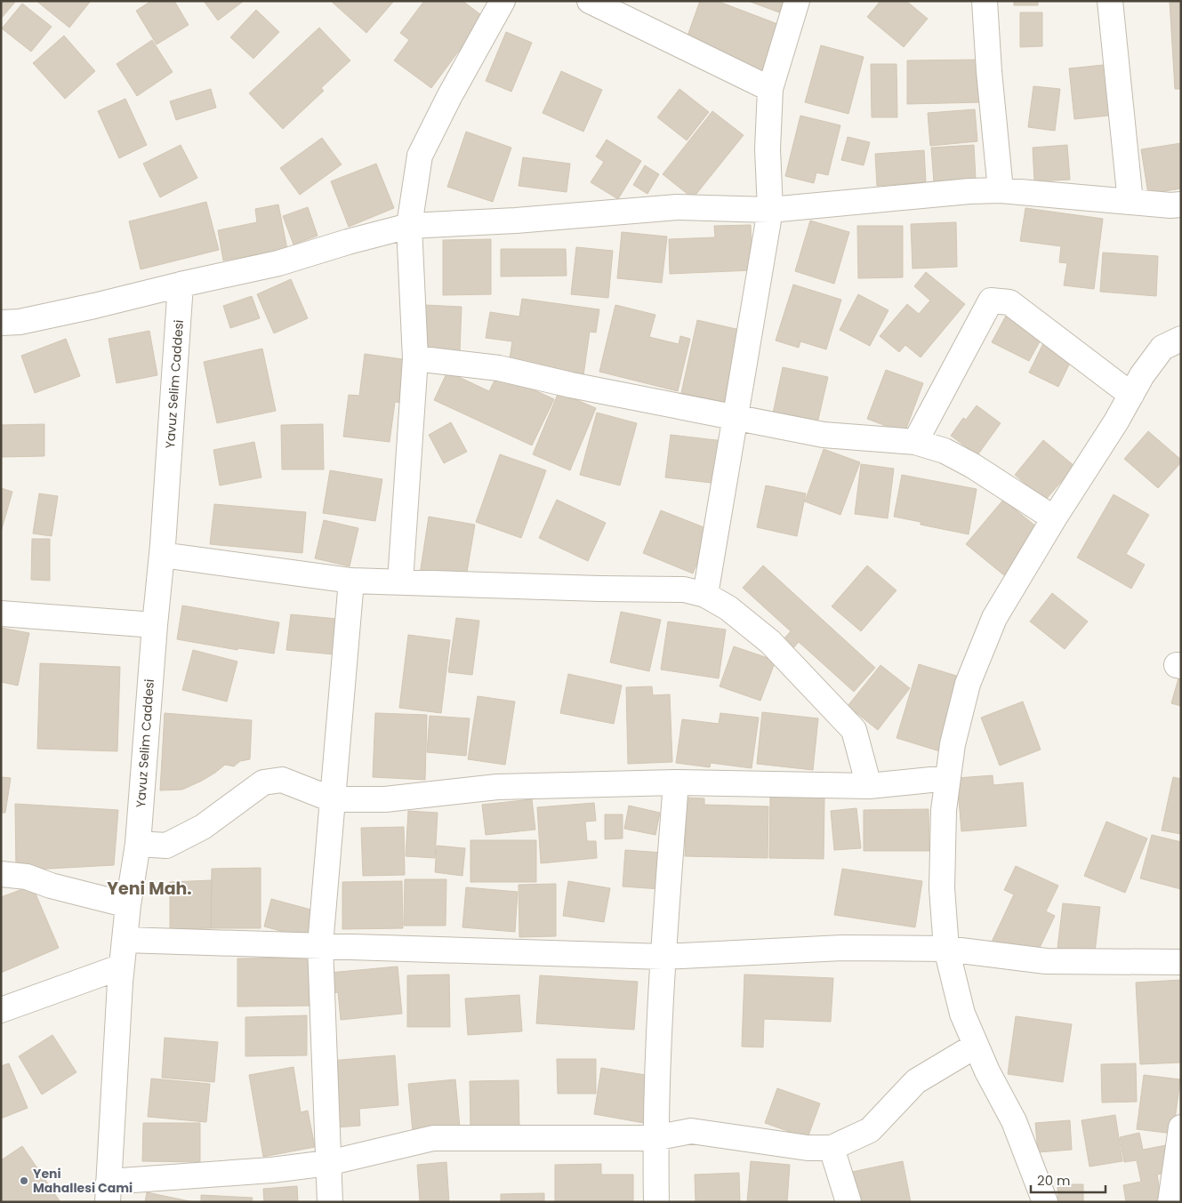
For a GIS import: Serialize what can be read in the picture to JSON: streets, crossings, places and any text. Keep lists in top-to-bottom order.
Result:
{
  "streets": {
    "street": ["Yavuz Selim Caddesi"]
  },
  "districts": ["Yeni Mah."],
  "places": ["Yeni Mahallesi Cami"],
  "scale_bar": "20 m"
}
